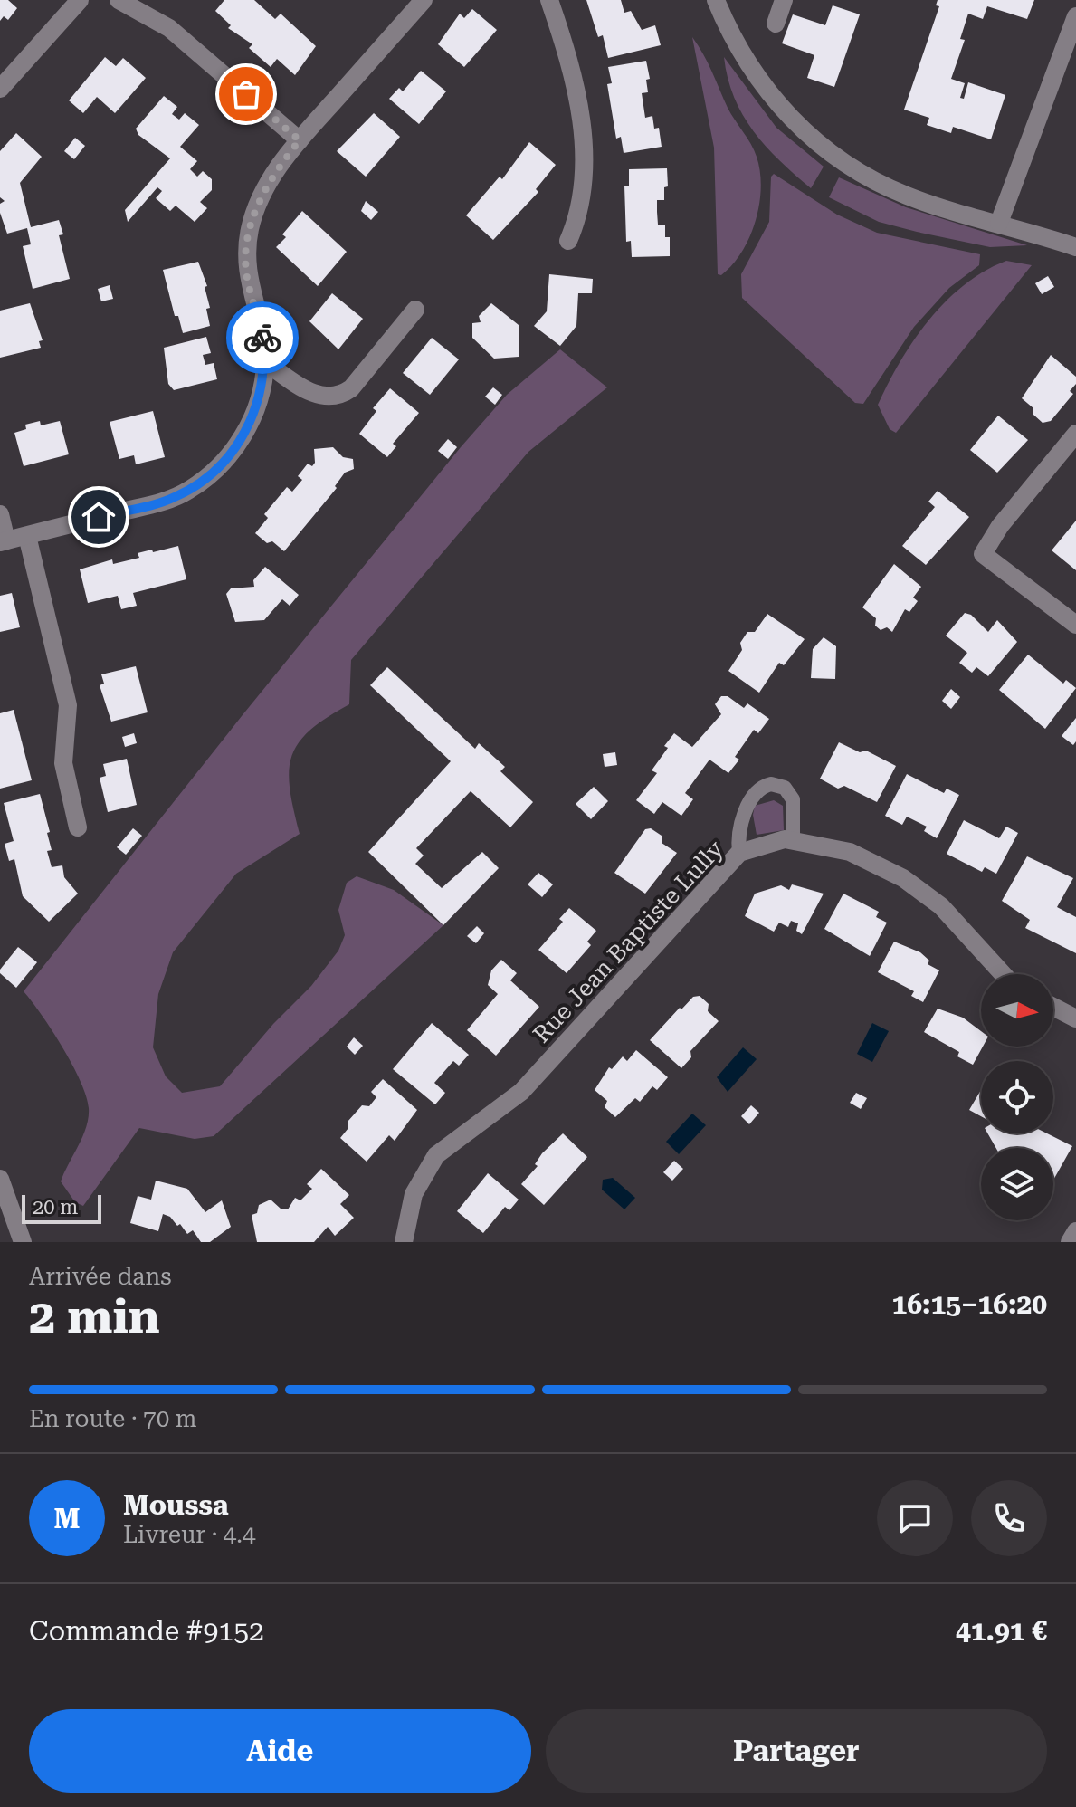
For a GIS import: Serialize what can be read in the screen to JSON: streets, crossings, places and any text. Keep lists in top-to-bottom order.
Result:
{
  "streets": {
    "street": ["Rue Jean Baptiste Lully"]
  },
  "scale_bar": "20 m",
  "north": "right",
  "page": {
    "scale": "20 m",
    "heading": ["2 min", "Arrivée dans", "16:15–16:20"],
    "panel": [
      "Moussa",
      "Livreur · 4.4",
      "Commande #9152",
      "41.91 €"
    ],
    "bar": "En route · 70 m",
    "round": "M",
    "buttons": ["Aide", "Partager"]
  }
}
